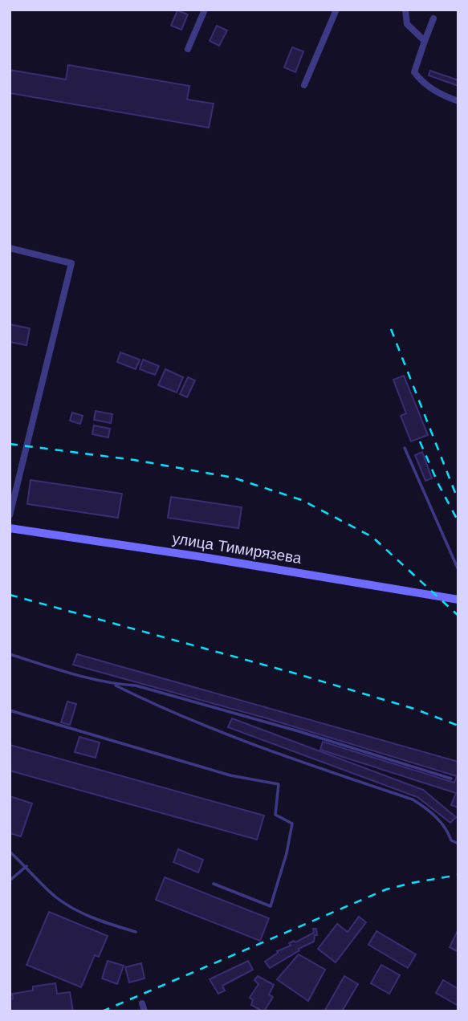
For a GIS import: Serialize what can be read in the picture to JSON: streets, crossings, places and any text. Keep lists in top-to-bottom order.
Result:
{
  "streets": {
    "main road": ["улица Тимирязева"]
  }
}
